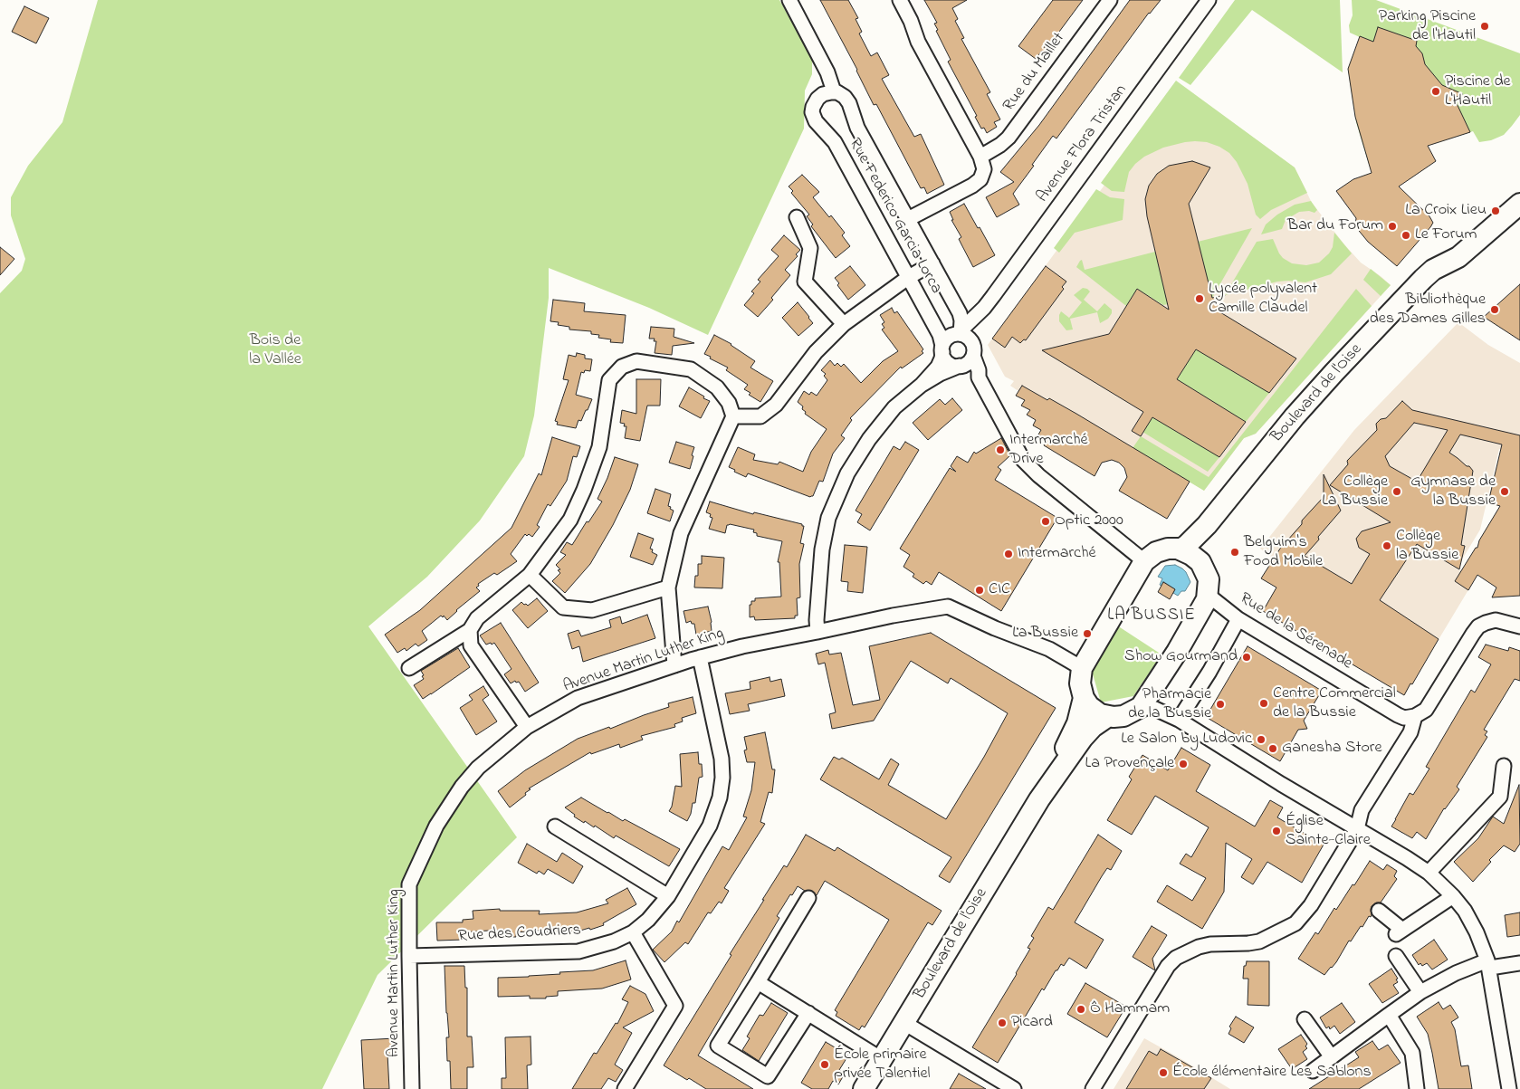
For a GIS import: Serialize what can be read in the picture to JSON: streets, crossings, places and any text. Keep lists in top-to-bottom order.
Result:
{
  "streets": {
    "main road": ["Boulevard de l'Oise"],
    "street": [
      "Rue du Maillet",
      "Avenue Flora Tristan",
      "Rue Federico Garcia Lorca",
      "Rue de la Sérenade",
      "Avenue Martin Luther King",
      "Rue des Coudriers"
    ]
  },
  "crossings": [
    ["Avenue Martin Luther King", "Rue des Coudriers"]
  ],
  "districts": ["LA BUSSIE"],
  "parks": ["Bois de la Vallée"],
  "places": [
    "Parking Piscine de l'Hautil",
    "Piscine de L'Hautil",
    "La Croix Lieu",
    "Bar du Forum",
    "Le Forum",
    "Lycée polyvalent Camille Claudel",
    "Bibliothèque des Dames Gilles",
    "Intermarché Drive",
    "Collège La Bussie",
    "Gymnase de la Bussie",
    "Optic 2000",
    "Collège la Bussie",
    "Belguim's Food Mobile",
    "Intermarché",
    "CIC",
    "La Bussie",
    "Show Gourmand",
    "Centre Commercial de la Bussie",
    "Pharmacie de la Bussie",
    "Le Salon by Ludovic",
    "Ganesha Store",
    "La Provençale",
    "Église Sainte-Claire",
    "Ô Hammam",
    "Picard",
    "École primaire privée Talentiel",
    "École élémentaire Les Sablons"
  ]
}
